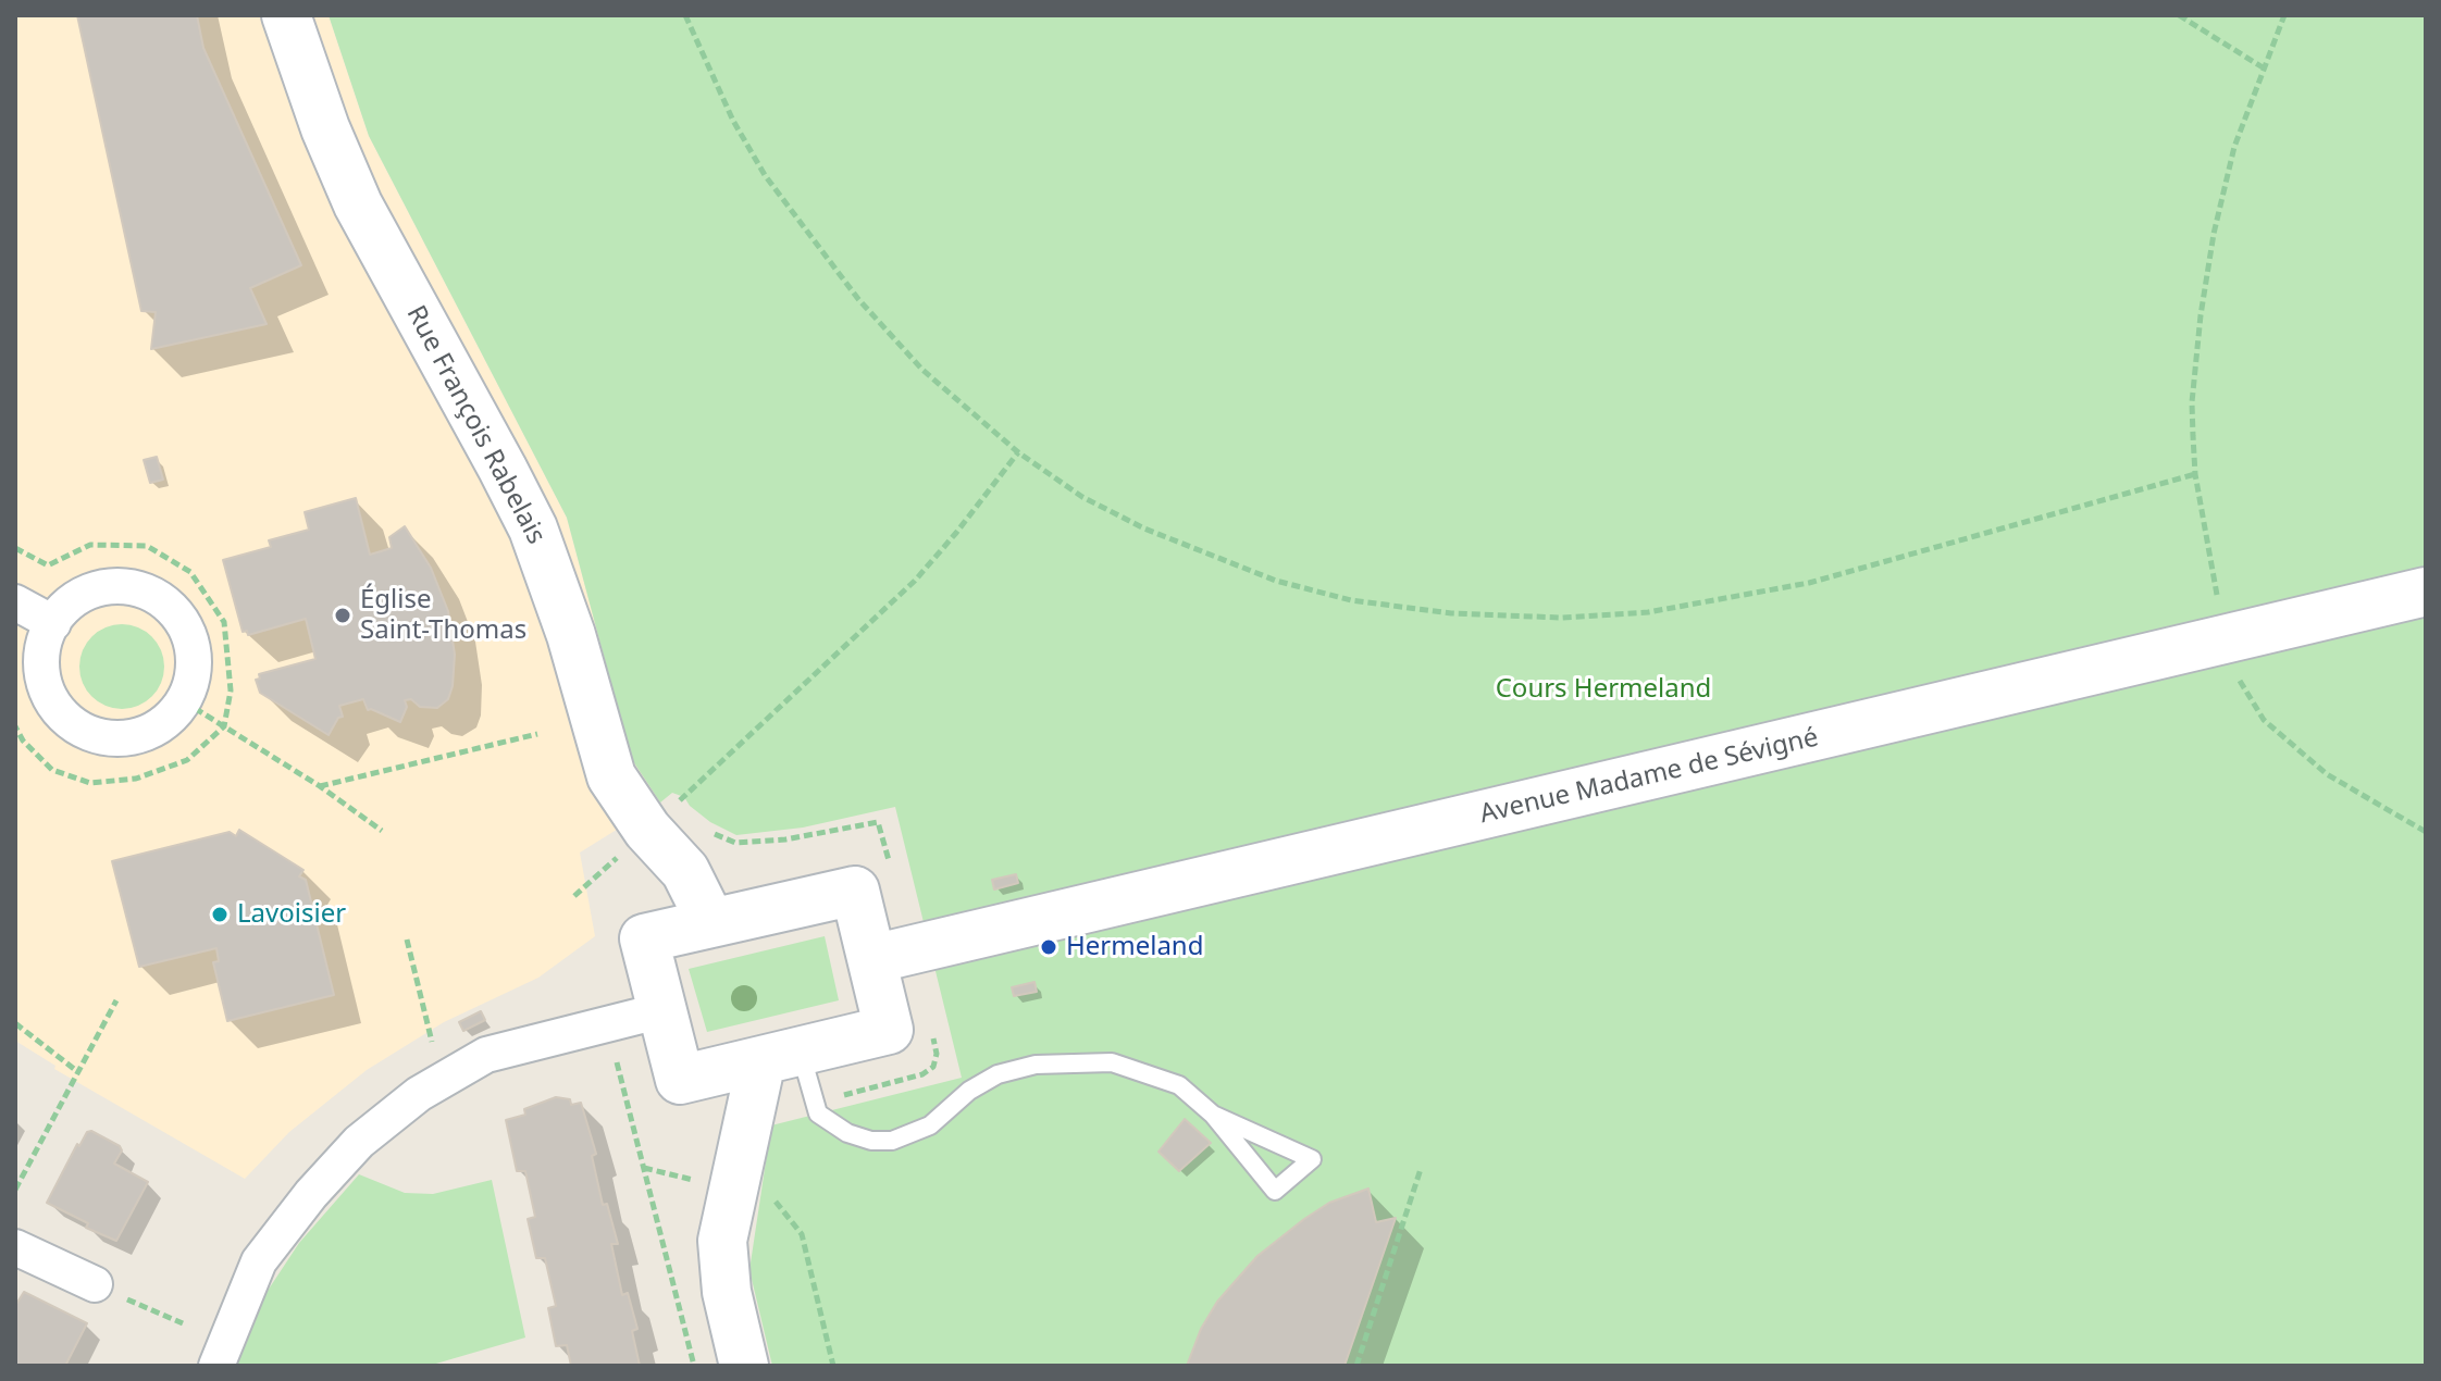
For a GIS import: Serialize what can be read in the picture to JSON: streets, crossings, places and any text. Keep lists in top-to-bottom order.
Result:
{
  "streets": {
    "street": ["Rue François Rabelais", "Avenue Madame de Sévigné"]
  },
  "parks": ["Cours Hermeland"],
  "places": ["Église Saint-Thomas", "Lavoisier", "Hermeland"]
}
